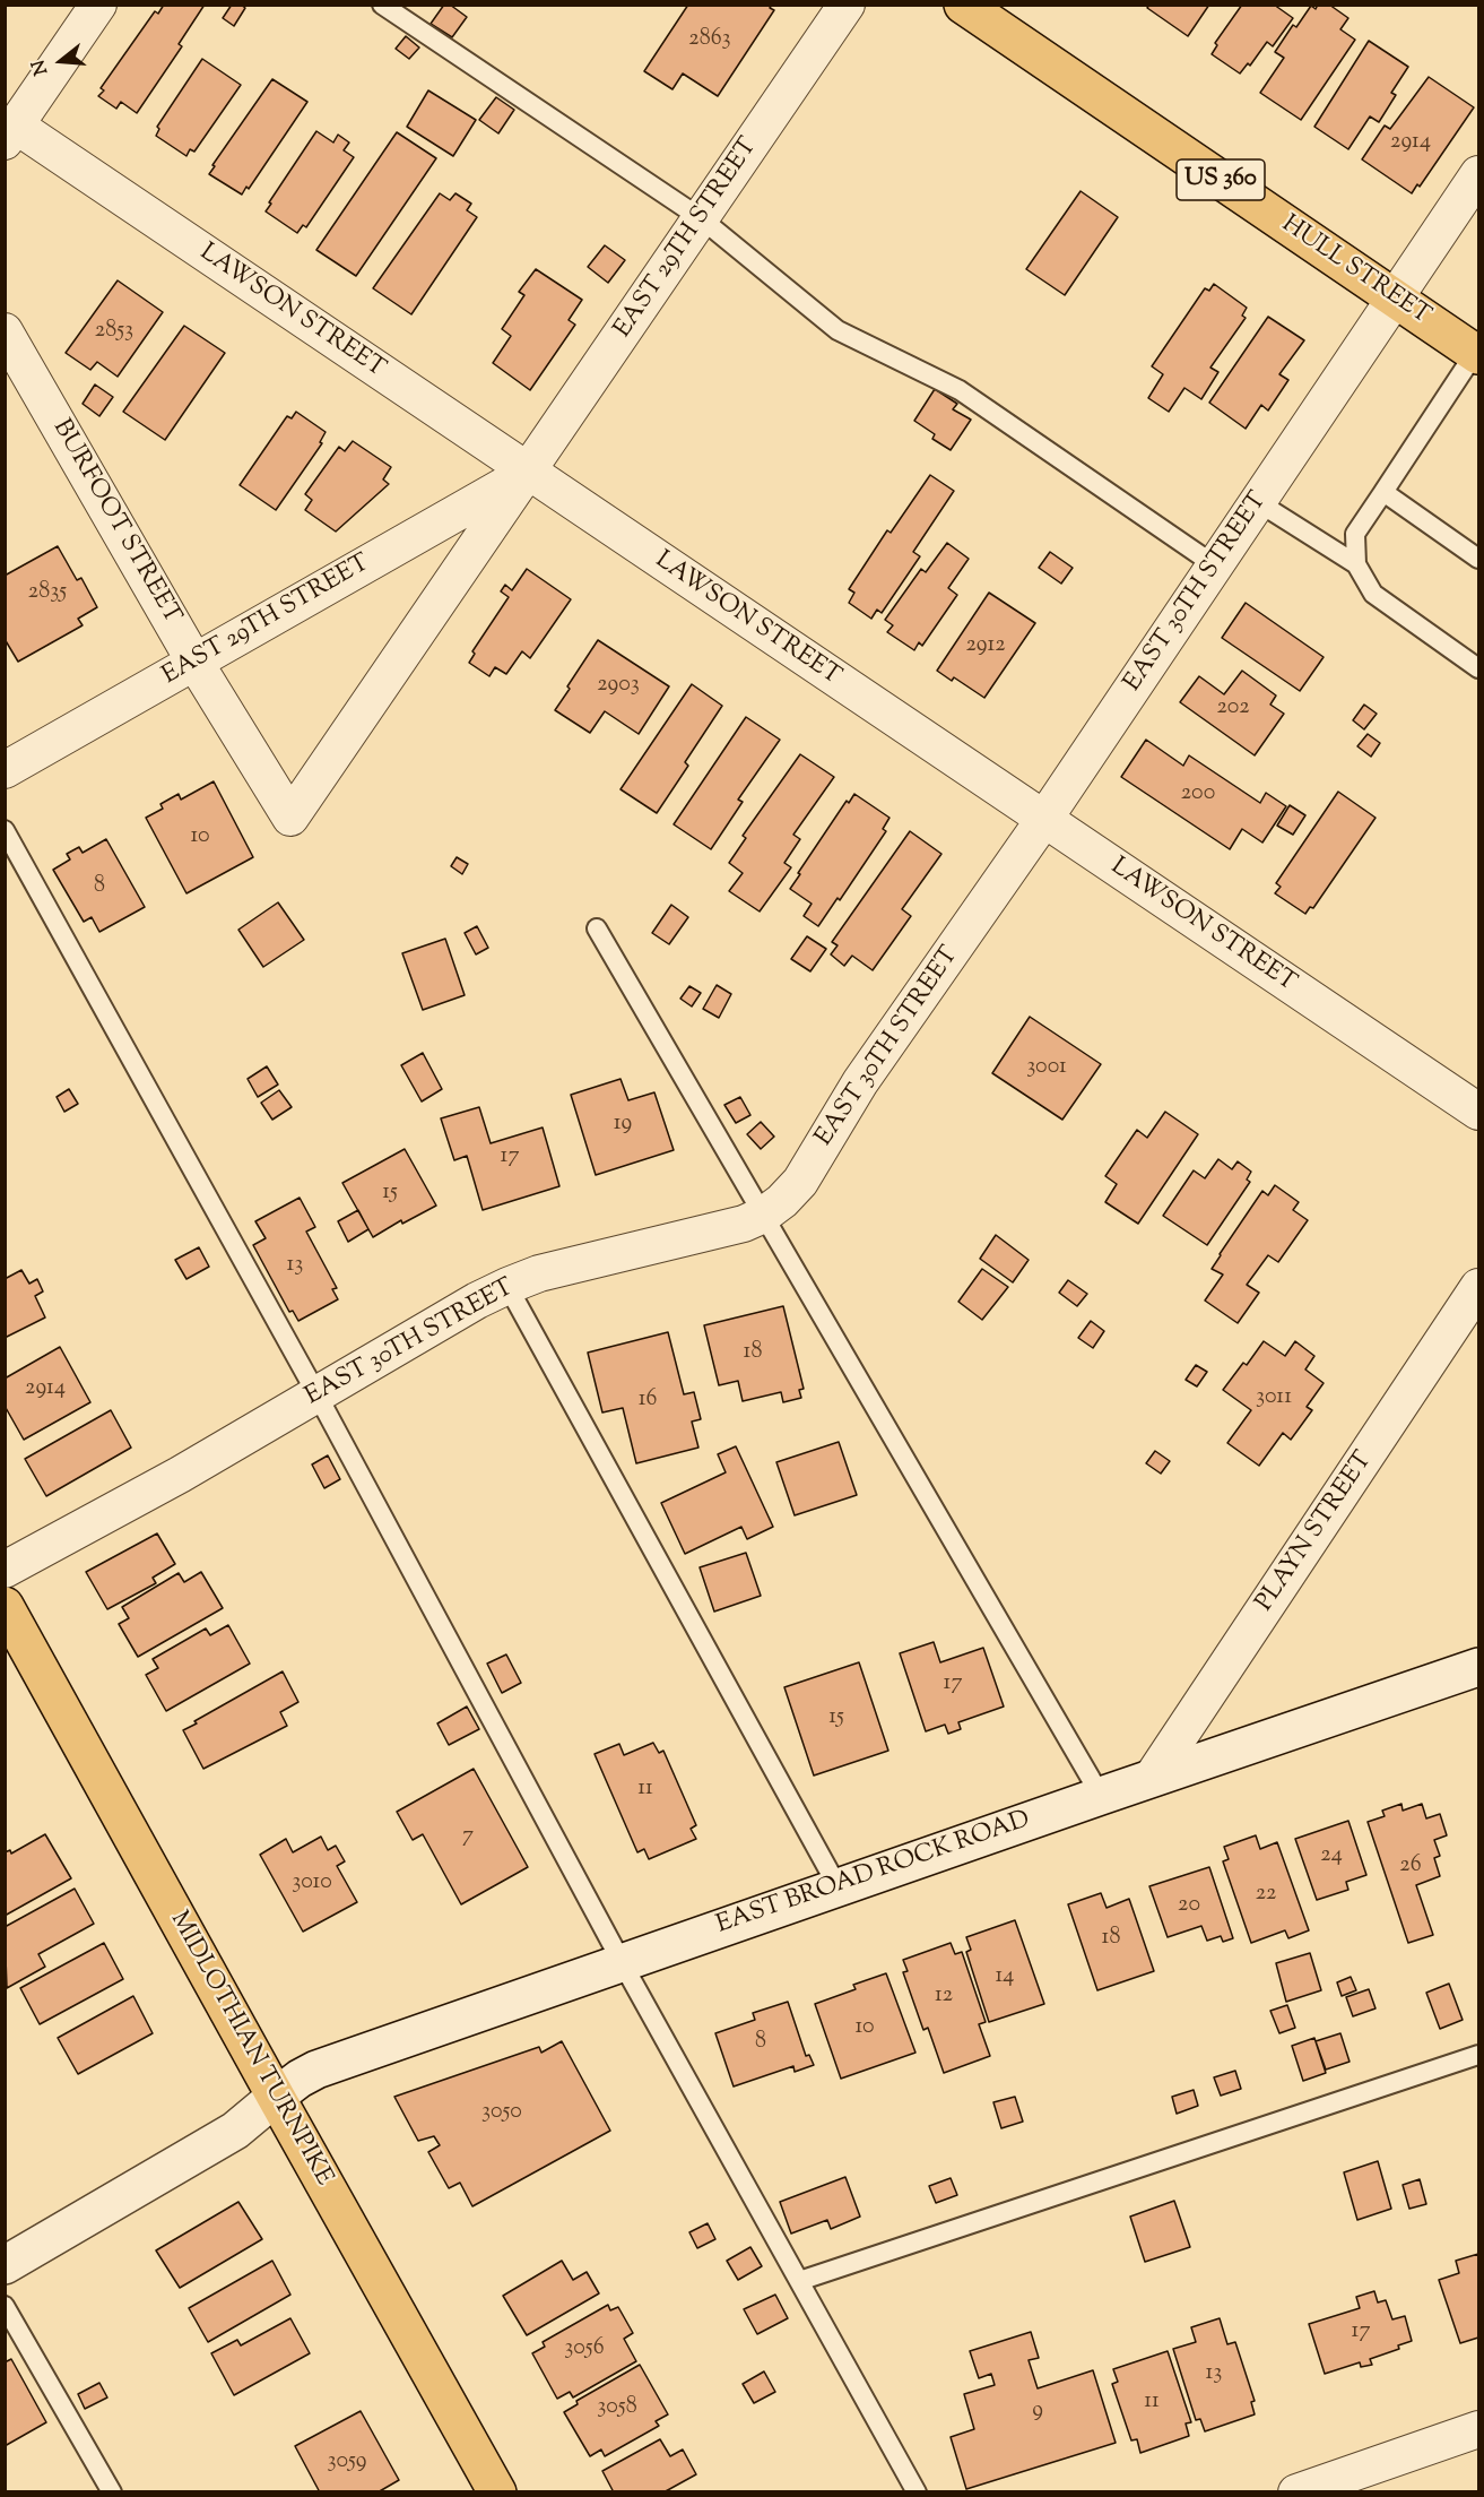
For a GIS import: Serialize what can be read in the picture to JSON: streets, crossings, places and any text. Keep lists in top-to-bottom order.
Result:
{
  "streets": {
    "main road": [
      "US 360",
      "HULL STREET",
      "EAST BROAD ROCK ROAD",
      "MIDLOTHIAN TURNPIKE"
    ],
    "street": [
      "EAST 29TH STREET",
      "LAWSON STREET",
      "BURFOOT STREET",
      "EAST 30TH STREET",
      "PLAYN STREET"
    ]
  },
  "crossings": [
    ["EAST 29TH STREET", "LAWSON STREET"],
    ["EAST 29TH STREET", "BURFOOT STREET"],
    ["HULL STREET", "EAST 30TH STREET"],
    ["LAWSON STREET", "EAST 30TH STREET"],
    ["PLAYN STREET", "EAST BROAD ROCK ROAD"],
    ["EAST BROAD ROCK ROAD", "MIDLOTHIAN TURNPIKE"]
  ],
  "house_numbers": [
    "2863",
    "2914",
    "2853",
    "2835",
    "2912",
    "2903",
    "202",
    "200",
    "10",
    "8",
    "3001",
    "19",
    "17",
    "15",
    "13",
    "18",
    "2914",
    "3011",
    "16",
    "17",
    "15",
    "11",
    "7",
    "24",
    "26",
    "3010",
    "22",
    "20",
    "18",
    "14",
    "12",
    "10",
    "8",
    "3050",
    "17",
    "3056",
    "13",
    "11",
    "3058",
    "9",
    "3059"
  ],
  "north": "left"
}
